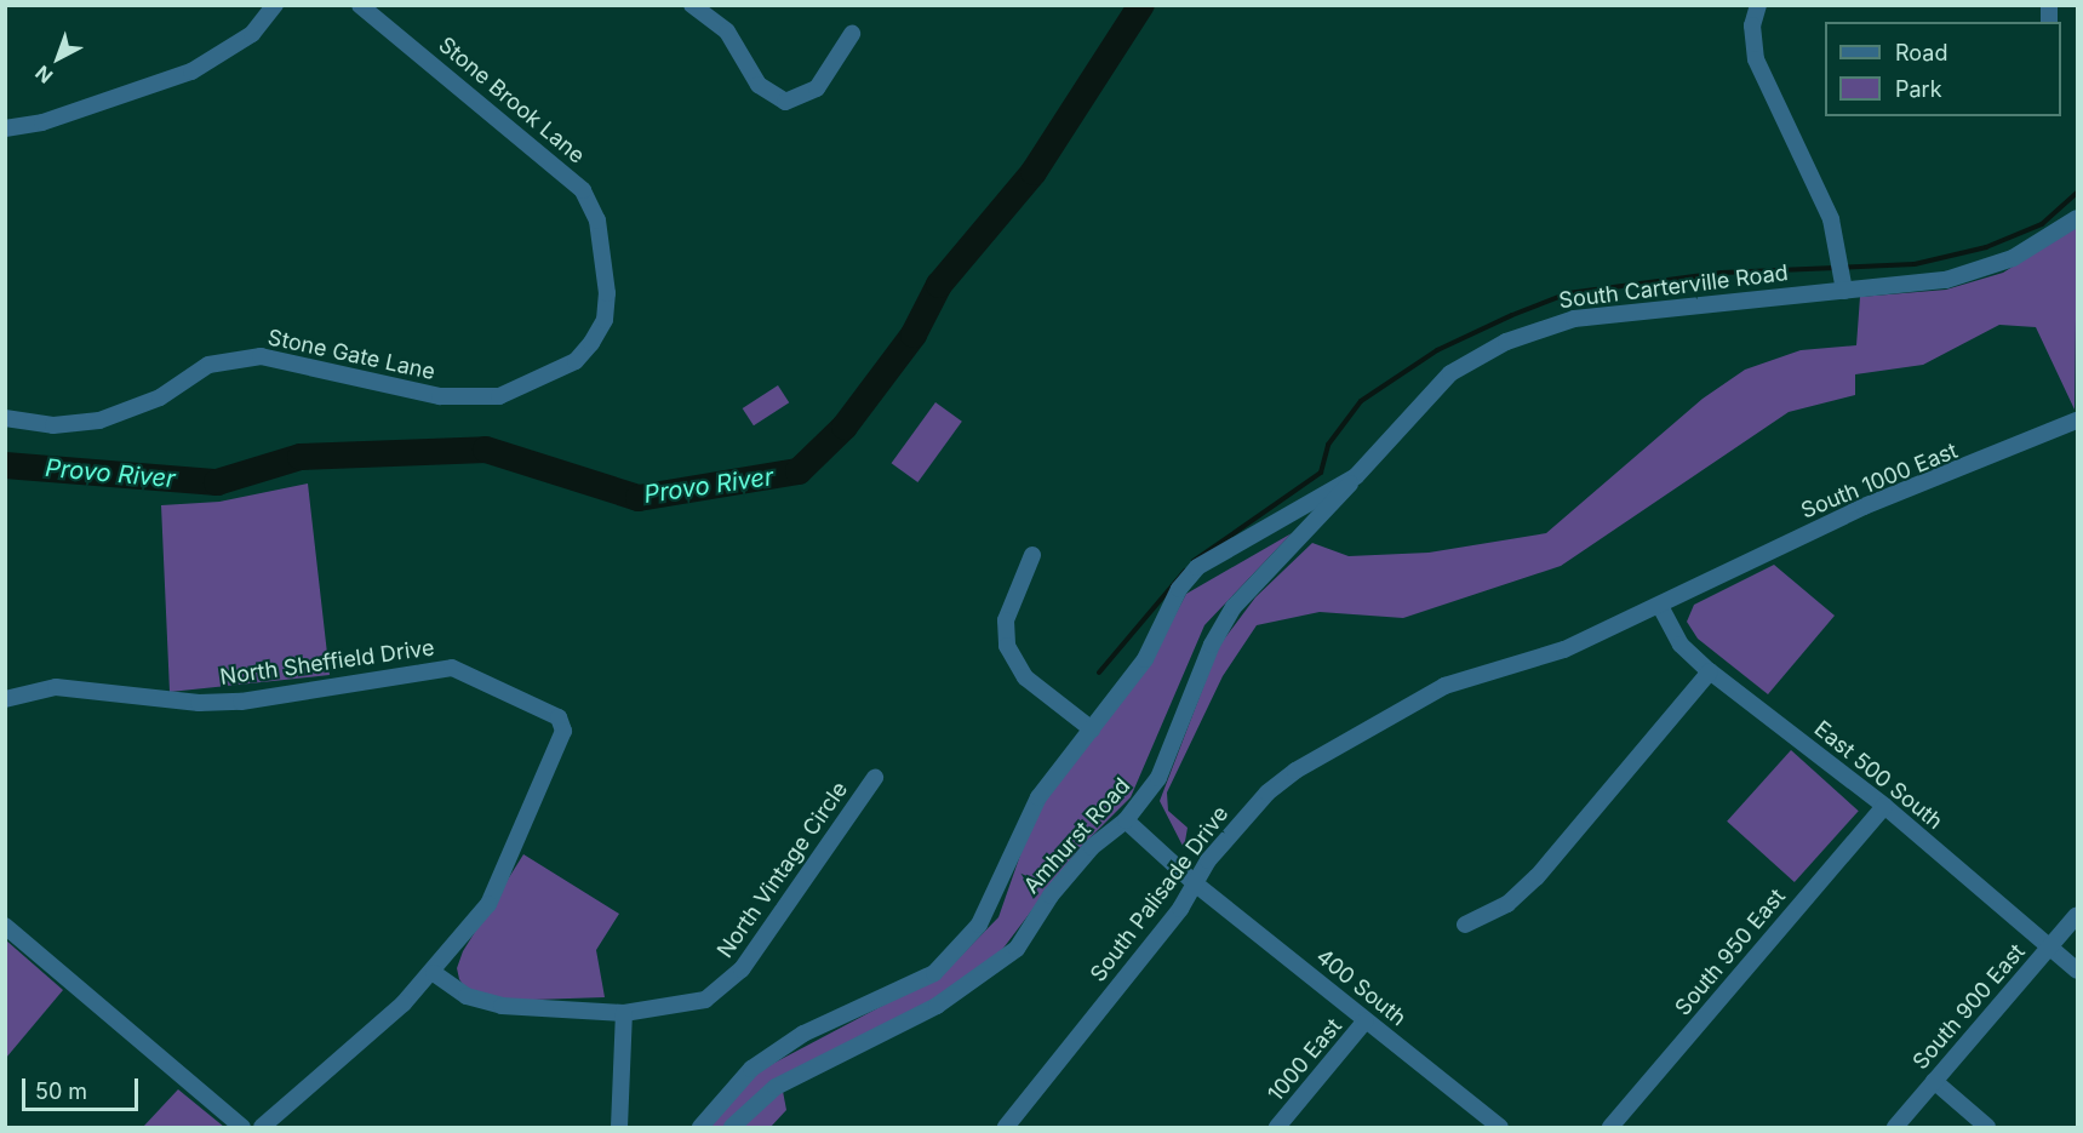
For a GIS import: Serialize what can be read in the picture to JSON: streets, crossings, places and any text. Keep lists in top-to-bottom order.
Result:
{
  "streets": {
    "street": [
      "Stone Brook Lane",
      "South Carterville Road",
      "Stone Gate Lane",
      "South 1000 East",
      "North Sheffield Drive",
      "East 500 South",
      "Amhurst Road",
      "North Vintage Circle",
      "South Palisade Drive",
      "South 950 East",
      "400 South",
      "South 900 East",
      "1000 East"
    ]
  },
  "crossings": [
    ["Stone Brook Lane", "Stone Gate Lane"],
    ["South Carterville Road", "Amhurst Road"],
    ["South 1000 East", "East 500 South"],
    ["South 1000 East", "South Palisade Drive"],
    ["North Sheffield Drive", "North Vintage Circle"],
    ["East 500 South", "South Palisade Drive"],
    ["East 500 South", "South 950 East"],
    ["East 500 South", "South 900 East"],
    ["Amhurst Road", "400 South"],
    ["South Palisade Drive", "400 South"],
    ["400 South", "1000 East"]
  ],
  "water": ["Provo River"],
  "legend": ["Road", "Park"],
  "scale_bar": "50 m",
  "north": "bottom left"
}
